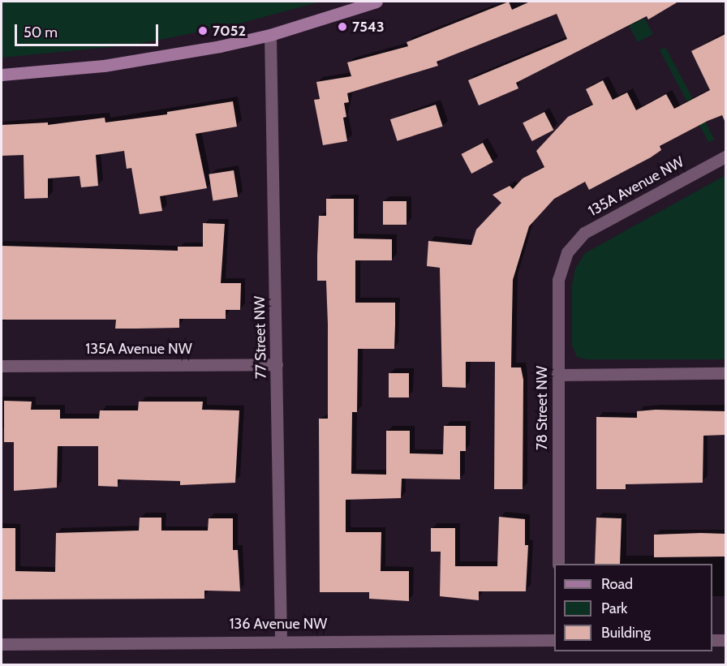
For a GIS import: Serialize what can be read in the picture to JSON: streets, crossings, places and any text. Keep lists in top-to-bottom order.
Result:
{
  "streets": {
    "street": [
      "135A Avenue NW",
      "77 Street NW",
      "78 Street NW",
      "136 Avenue NW"
    ]
  },
  "crossings": [
    ["135A Avenue NW", "77 Street NW"],
    ["135A Avenue NW", "78 Street NW"],
    ["77 Street NW", "136 Avenue NW"]
  ],
  "places": ["7543", "7052"],
  "legend": ["Road", "Park", "Building"],
  "scale_bar": "50 m"
}
